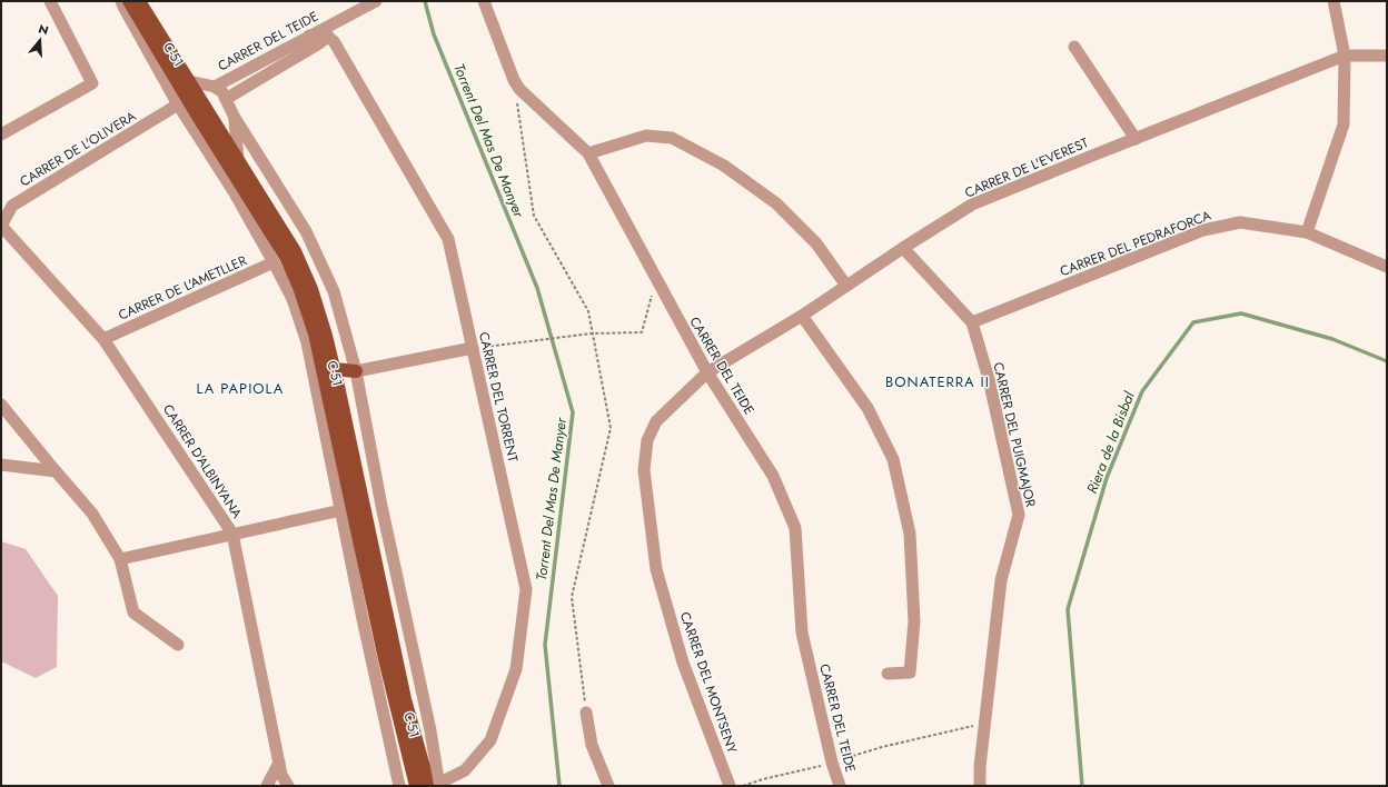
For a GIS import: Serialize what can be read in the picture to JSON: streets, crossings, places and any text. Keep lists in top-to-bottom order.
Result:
{
  "streets": {
    "main road": ["C-51"],
    "street": [
      "CARRER DEL TEIDE",
      "CARRER DE L'OLIVERA",
      "CARRER DE L'EVEREST",
      "CARRER DEL PEDRAFORCA",
      "CARRER DE L'AMETLLER",
      "CARRER DEL TORRENT",
      "CARRER DEL PUIGMAJOR",
      "CARRER D'ALBINYANA",
      "CARRER DEL MONTSENY"
    ]
  },
  "crossings": [
    ["CARRER DEL TEIDE", "CARRER DE L'EVEREST"],
    ["CARRER DEL TEIDE", "CARRER DEL TORRENT"],
    ["CARRER DEL TEIDE", "CARRER DEL MONTSENY"],
    ["C-51", "CARRER DEL TORRENT"],
    ["CARRER DE L'OLIVERA", "CARRER D'ALBINYANA"],
    ["CARRER DE L'EVEREST", "CARRER DEL PUIGMAJOR"],
    ["CARRER DE L'EVEREST", "CARRER DEL MONTSENY"],
    ["CARRER DEL PEDRAFORCA", "CARRER DEL PUIGMAJOR"],
    ["CARRER DE L'AMETLLER", "CARRER D'ALBINYANA"]
  ],
  "districts": ["BONATERRA II", "LA PAPIOLA"],
  "water": ["Torrent Del Mas De Manyer", "Riera de la Bisbal"],
  "north": "top"
}
